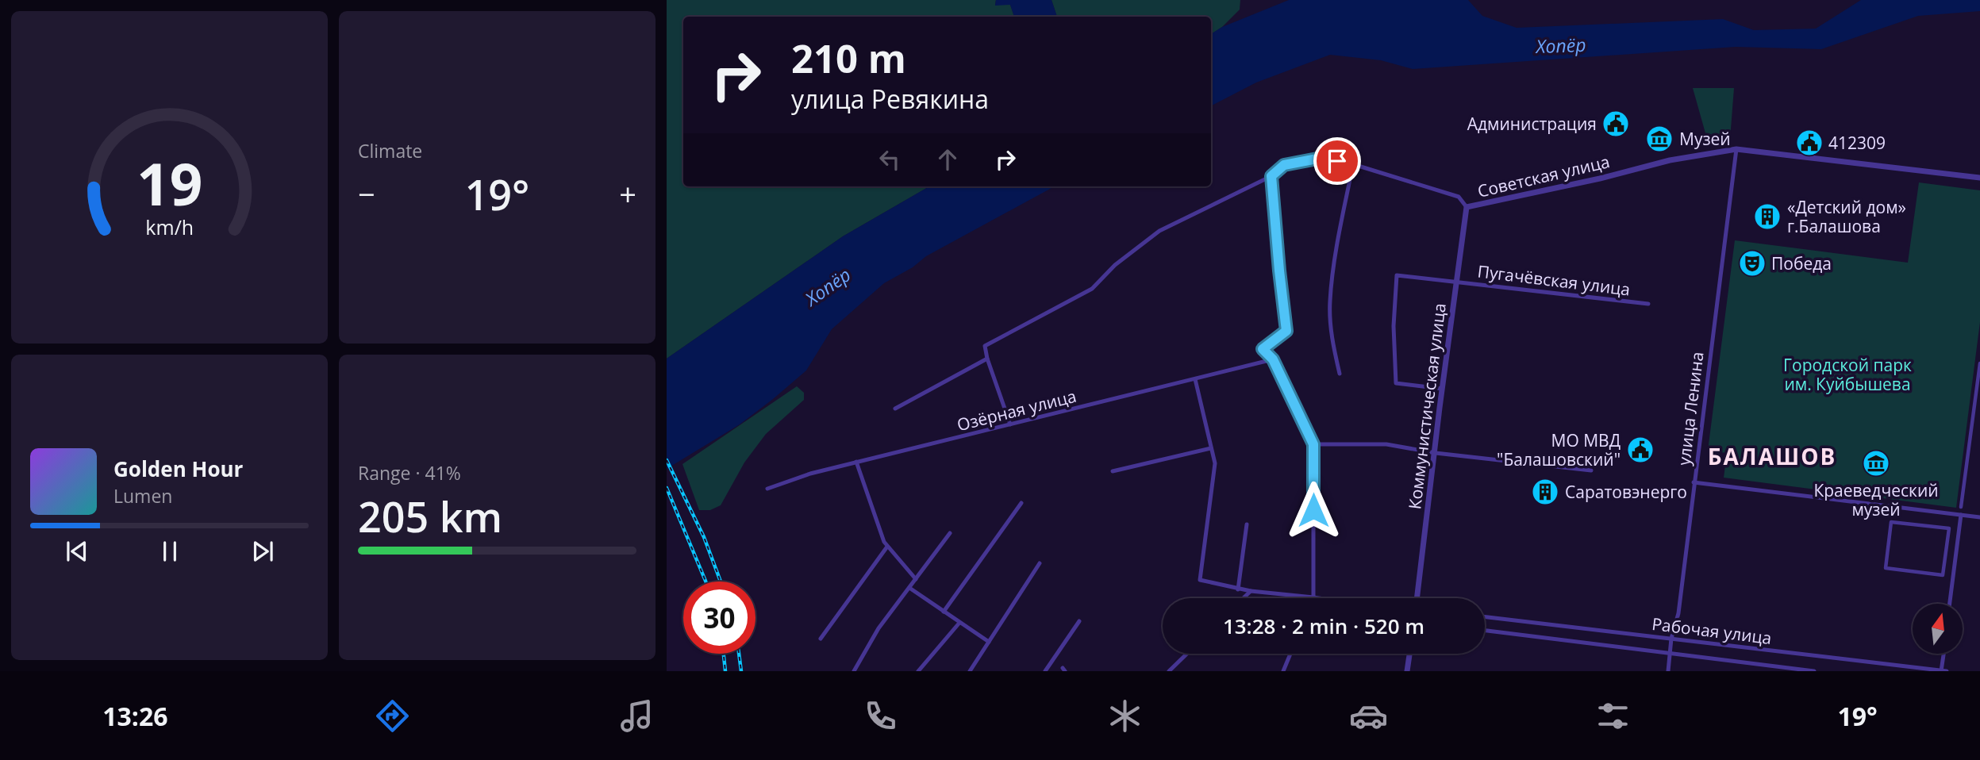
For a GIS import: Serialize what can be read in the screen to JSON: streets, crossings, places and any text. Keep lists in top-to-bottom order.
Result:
{
  "streets": {
    "street": [
      "Советская улица",
      "Пугачёвская улица",
      "Коммунистическая улица",
      "улица Ленина",
      "Озёрная улица",
      "Рабочая улица"
    ]
  },
  "crossings": [
    ["Советская улица", "Коммунистическая улица"],
    ["Советская улица", "улица Ленина"],
    ["Пугачёвская улица", "Коммунистическая улица"],
    ["улица Ленина", "Рабочая улица"]
  ],
  "districts": ["БАЛАШОВ"],
  "water": ["Хопёр"],
  "parks": ["Городской парк им. Куйбышева"],
  "places": {
    "public building": ["Администрация", "412309", "МО МВД \"Балашовский\""],
    "museum": ["Музей", "Краеведческий музей"],
    "building": ["«Детский дом» г.Балашова", "Саратовэнерго"],
    "theatre": ["Победа"]
  },
  "north": "top",
  "page": {
    "tile": [
      "Climate",
      ["Range · 41%", "205 km"]
    ],
    "turn": ["210 m", "улица Ревякина"],
    "heat": ["−", "19°", "+"],
    "song": ["Golden Hour", "Lumen"],
    "limit": "30",
    "trip": "13:28 · 2 min · 520 m",
    "tabs": ["13:26", "19°"],
    "gauge": ["19", "km/h"]
  }
}
